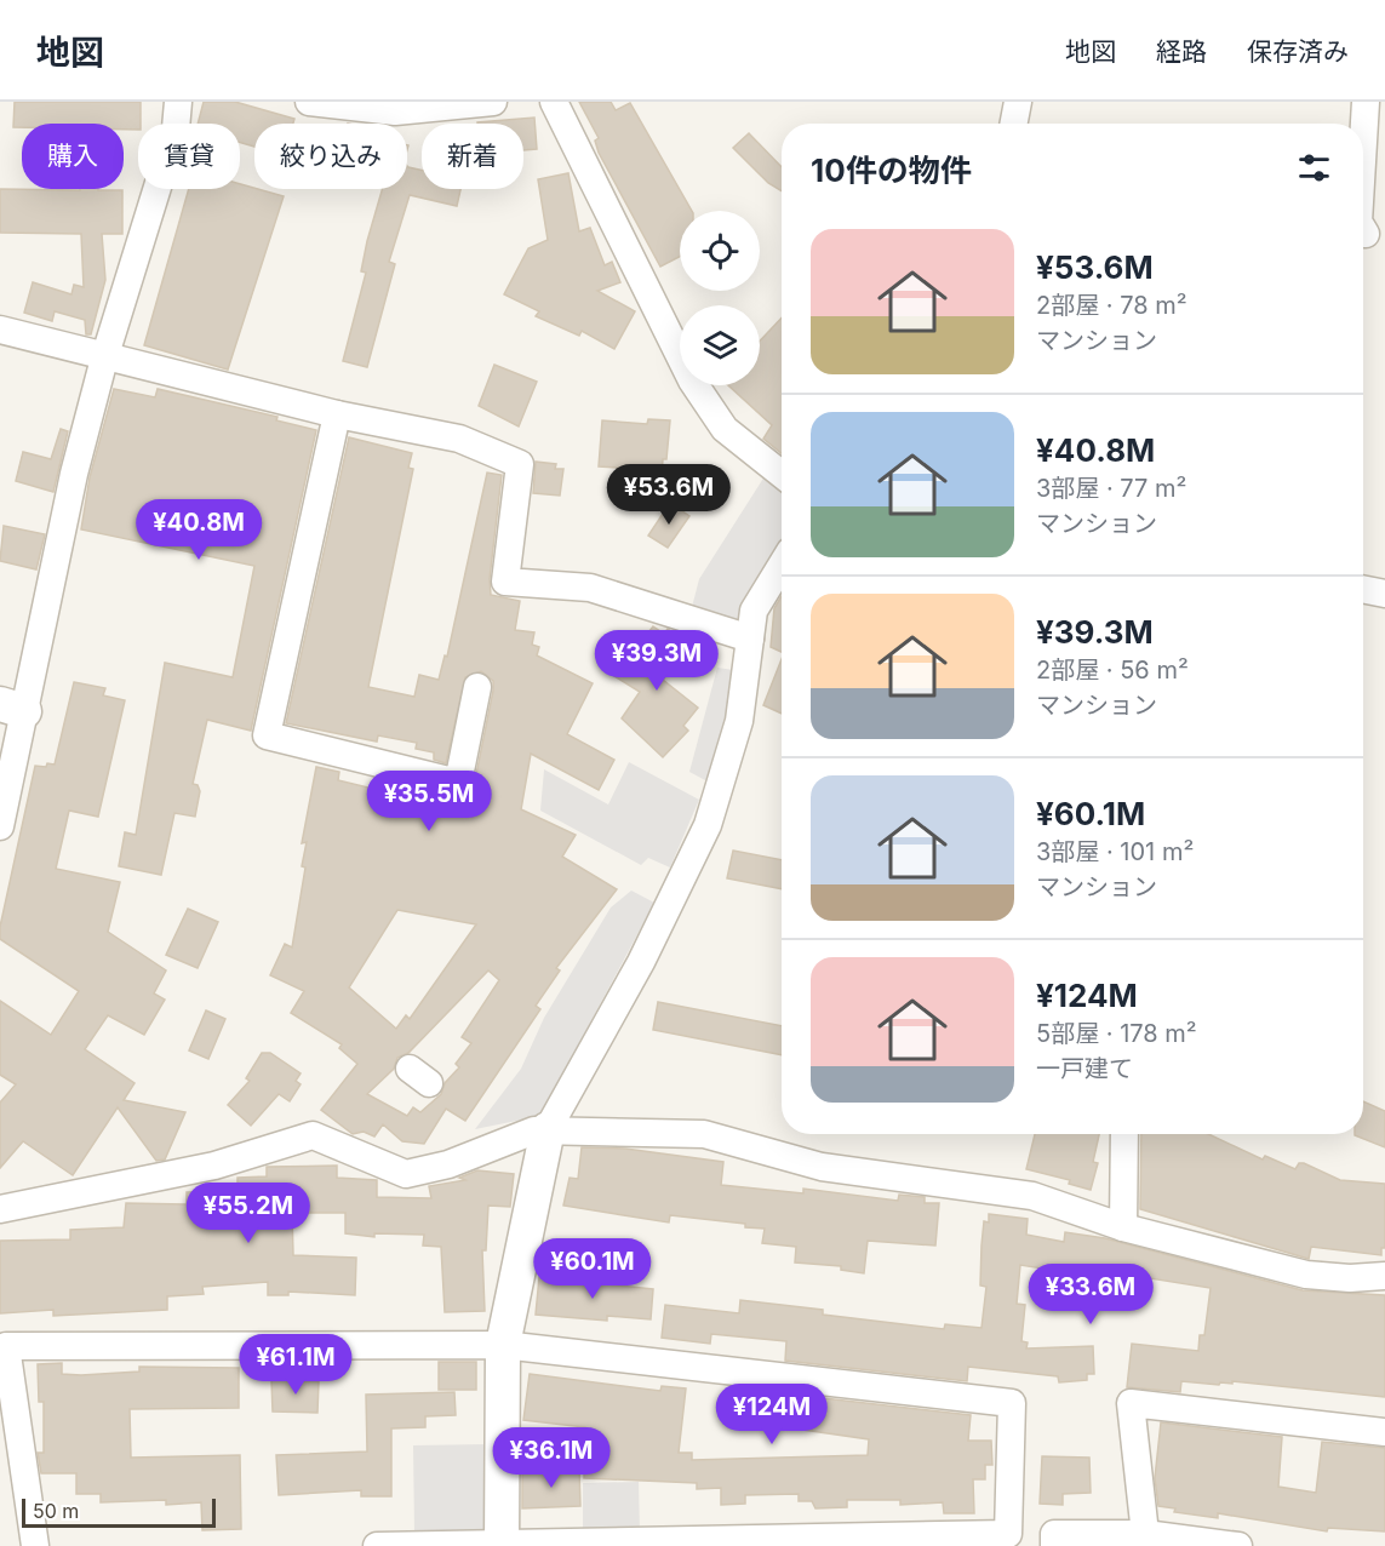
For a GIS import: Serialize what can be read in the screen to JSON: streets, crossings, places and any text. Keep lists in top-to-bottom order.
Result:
{
  "scale_bar": "50 m",
  "page": {
    "header": "地図",
    "nav": ["地図", "経路", "保存済み"],
    "chip": [
      "購入",
      "賃貸",
      "絞り込み",
      "新着"
    ],
    "heading": "10件の物件",
    "list": [
      {
        "name": "¥53.6M",
        "note": "2部屋 · 78 m² · マンション"
      },
      {
        "name": "¥40.8M",
        "note": "3部屋 · 77 m² · マンション"
      },
      {
        "name": "¥39.3M",
        "note": "2部屋 · 56 m² · マンション"
      },
      {
        "name": "¥60.1M",
        "note": "3部屋 · 101 m² · マンション"
      },
      {
        "name": "¥124M",
        "note": "5部屋 · 178 m² · 一戸建て"
      }
    ],
    "price": [
      "¥53.6M",
      "¥40.8M",
      "¥39.3M",
      "¥35.5M",
      "¥55.2M",
      "¥60.1M",
      "¥33.6M",
      "¥61.1M",
      "¥124M",
      "¥36.1M"
    ],
    "scale": "50 m"
  }
}
